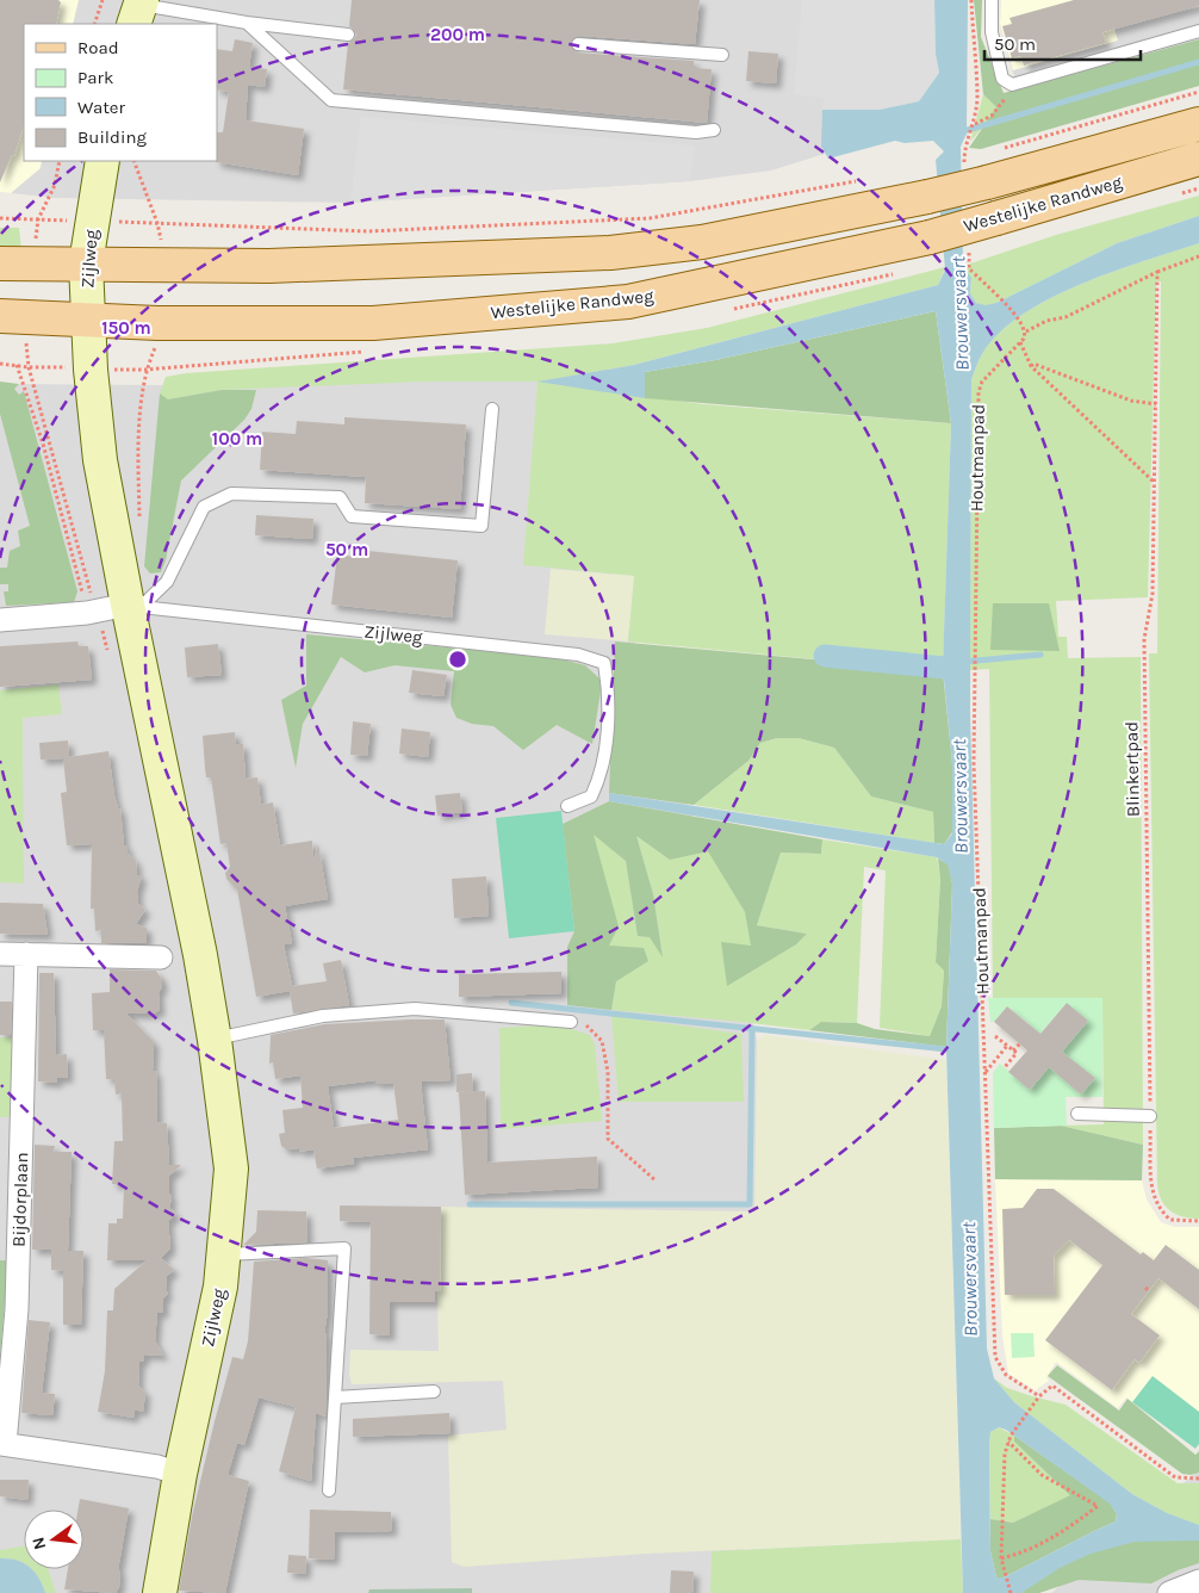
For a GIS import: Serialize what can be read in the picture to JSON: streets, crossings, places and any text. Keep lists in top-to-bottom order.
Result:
{
  "streets": {
    "main road": ["Westelijke Randweg", "Zijlweg"],
    "street": ["Bijdorplaan"],
    "path": ["Houtmanpad", "Blinkertpad"]
  },
  "crossings": [
    ["Westelijke Randweg", "Zijlweg"],
    ["Zijlweg", "Bijdorplaan"]
  ],
  "water": ["Brouwersvaart"],
  "legend": [
    "Road",
    "Park",
    "Water",
    "Building"
  ],
  "scale_bar": "50 m",
  "north": "left",
  "rings": [
    "200 m",
    "150 m",
    "100 m",
    "50 m"
  ]
}
